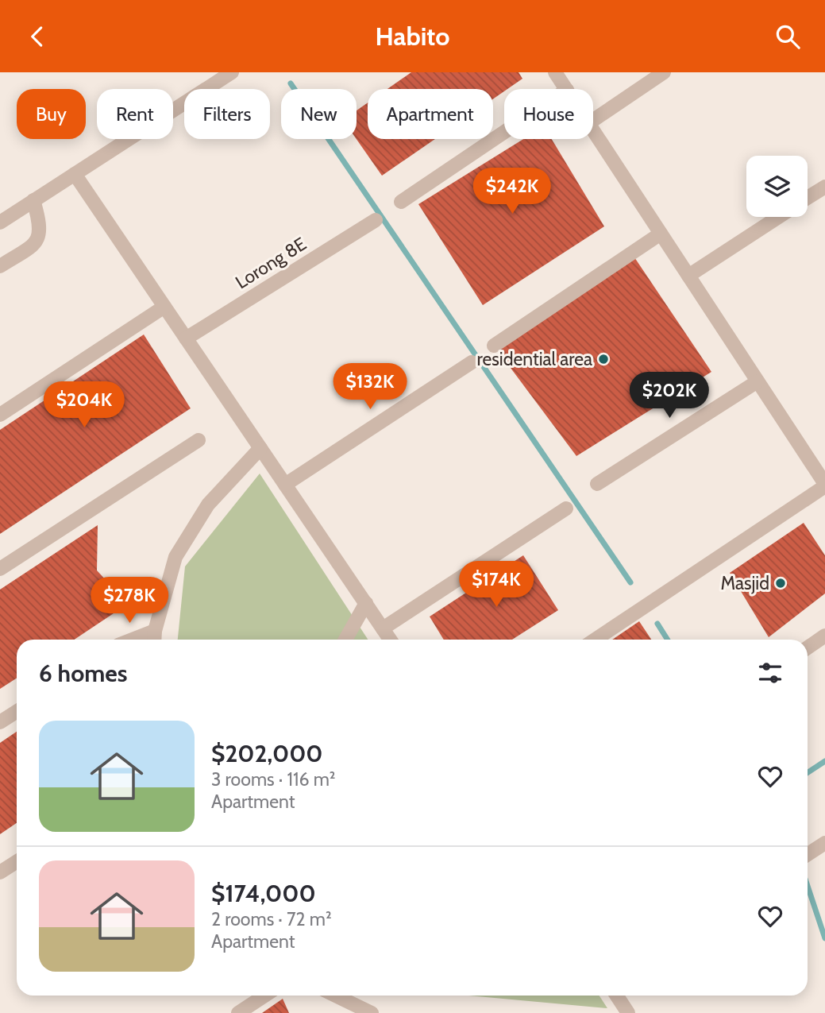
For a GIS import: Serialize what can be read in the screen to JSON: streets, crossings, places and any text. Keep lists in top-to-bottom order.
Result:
{
  "streets": {
    "street": ["Lorong 8E"]
  },
  "places": ["residential area", "Masjid"],
  "page": {
    "header": "Habito",
    "chip": [
      "Buy",
      "Rent",
      "Filters",
      "New",
      "Apartment",
      "House"
    ],
    "price": [
      "$242K",
      "$132K",
      "$202K",
      "$204K",
      "$174K",
      "$278K"
    ],
    "heading": "6 homes",
    "list": [
      {
        "name": "$202,000",
        "note": "3 rooms · 116 m² · Apartment"
      },
      {
        "name": "$174,000",
        "note": "2 rooms · 72 m² · Apartment"
      }
    ]
  }
}
